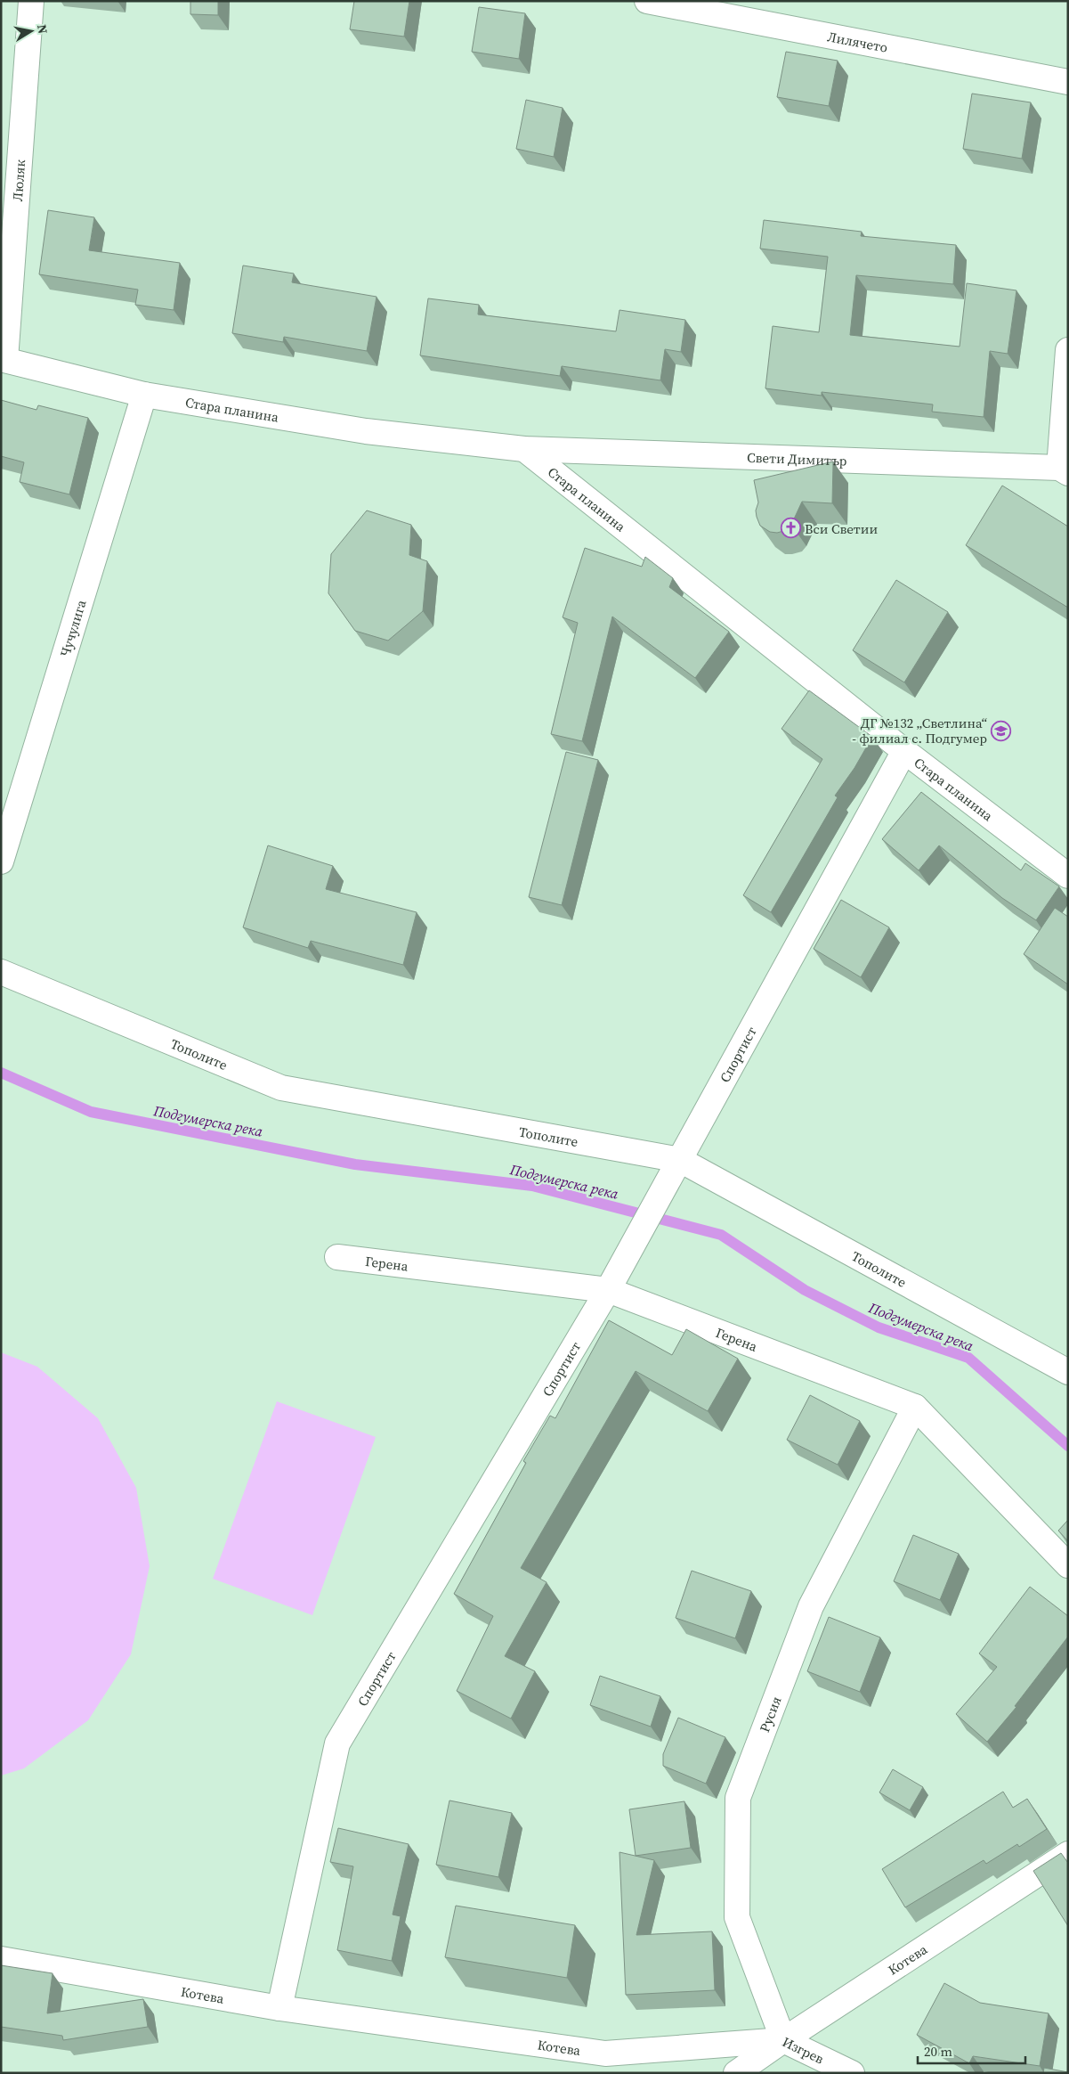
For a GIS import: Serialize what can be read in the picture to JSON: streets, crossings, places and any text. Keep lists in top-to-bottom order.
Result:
{
  "streets": {
    "street": [
      "Лилячето",
      "Люляк",
      "Стара планина",
      "Свети Димитър",
      "Чучулига",
      "Тополите",
      "Спортист",
      "Герена",
      "Русия",
      "Котева",
      "Изгрев"
    ]
  },
  "crossings": [
    ["Люляк", "Стара планина"],
    ["Стара планина", "Свети Димитър"],
    ["Стара планина", "Чучулига"],
    ["Стара планина", "Спортист"],
    ["Тополите", "Спортист"],
    ["Спортист", "Герена"],
    ["Спортист", "Котева"],
    ["Герена", "Русия"],
    ["Русия", "Котева"],
    ["Русия", "Изгрев"],
    ["Котева", "Изгрев"]
  ],
  "water": ["Подгумерска река"],
  "places": {
    "church": ["Вси Светии"],
    "school or university": ["ДГ №132 „Светлина“ - филиал с. Подгумер"]
  },
  "scale_bar": "20 m",
  "north": "right"
}
